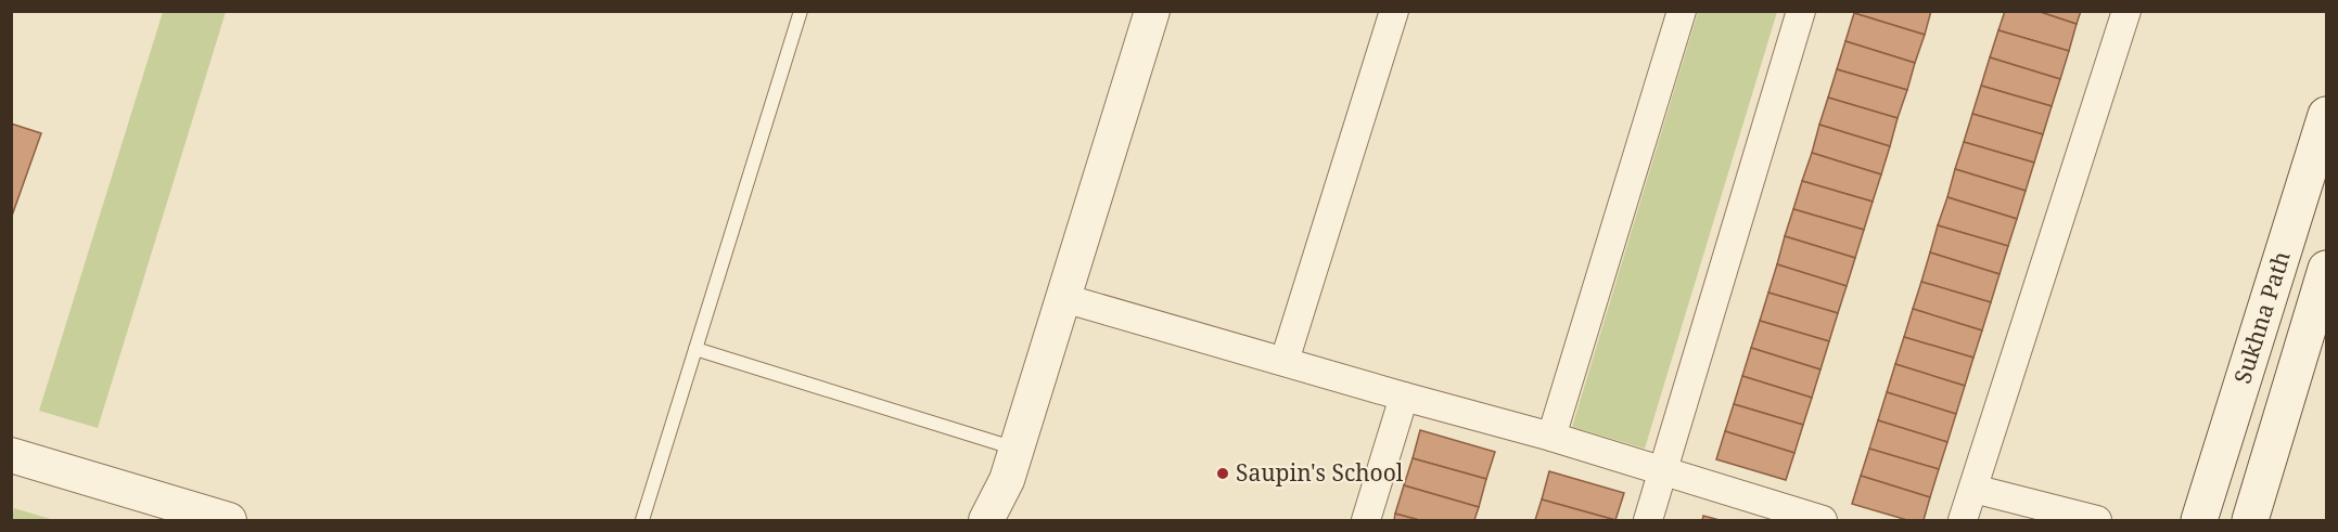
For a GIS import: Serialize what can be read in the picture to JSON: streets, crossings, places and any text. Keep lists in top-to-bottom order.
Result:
{
  "streets": {
    "main road": ["Sukhna Path"]
  },
  "places": ["Saupin's School"]
}
